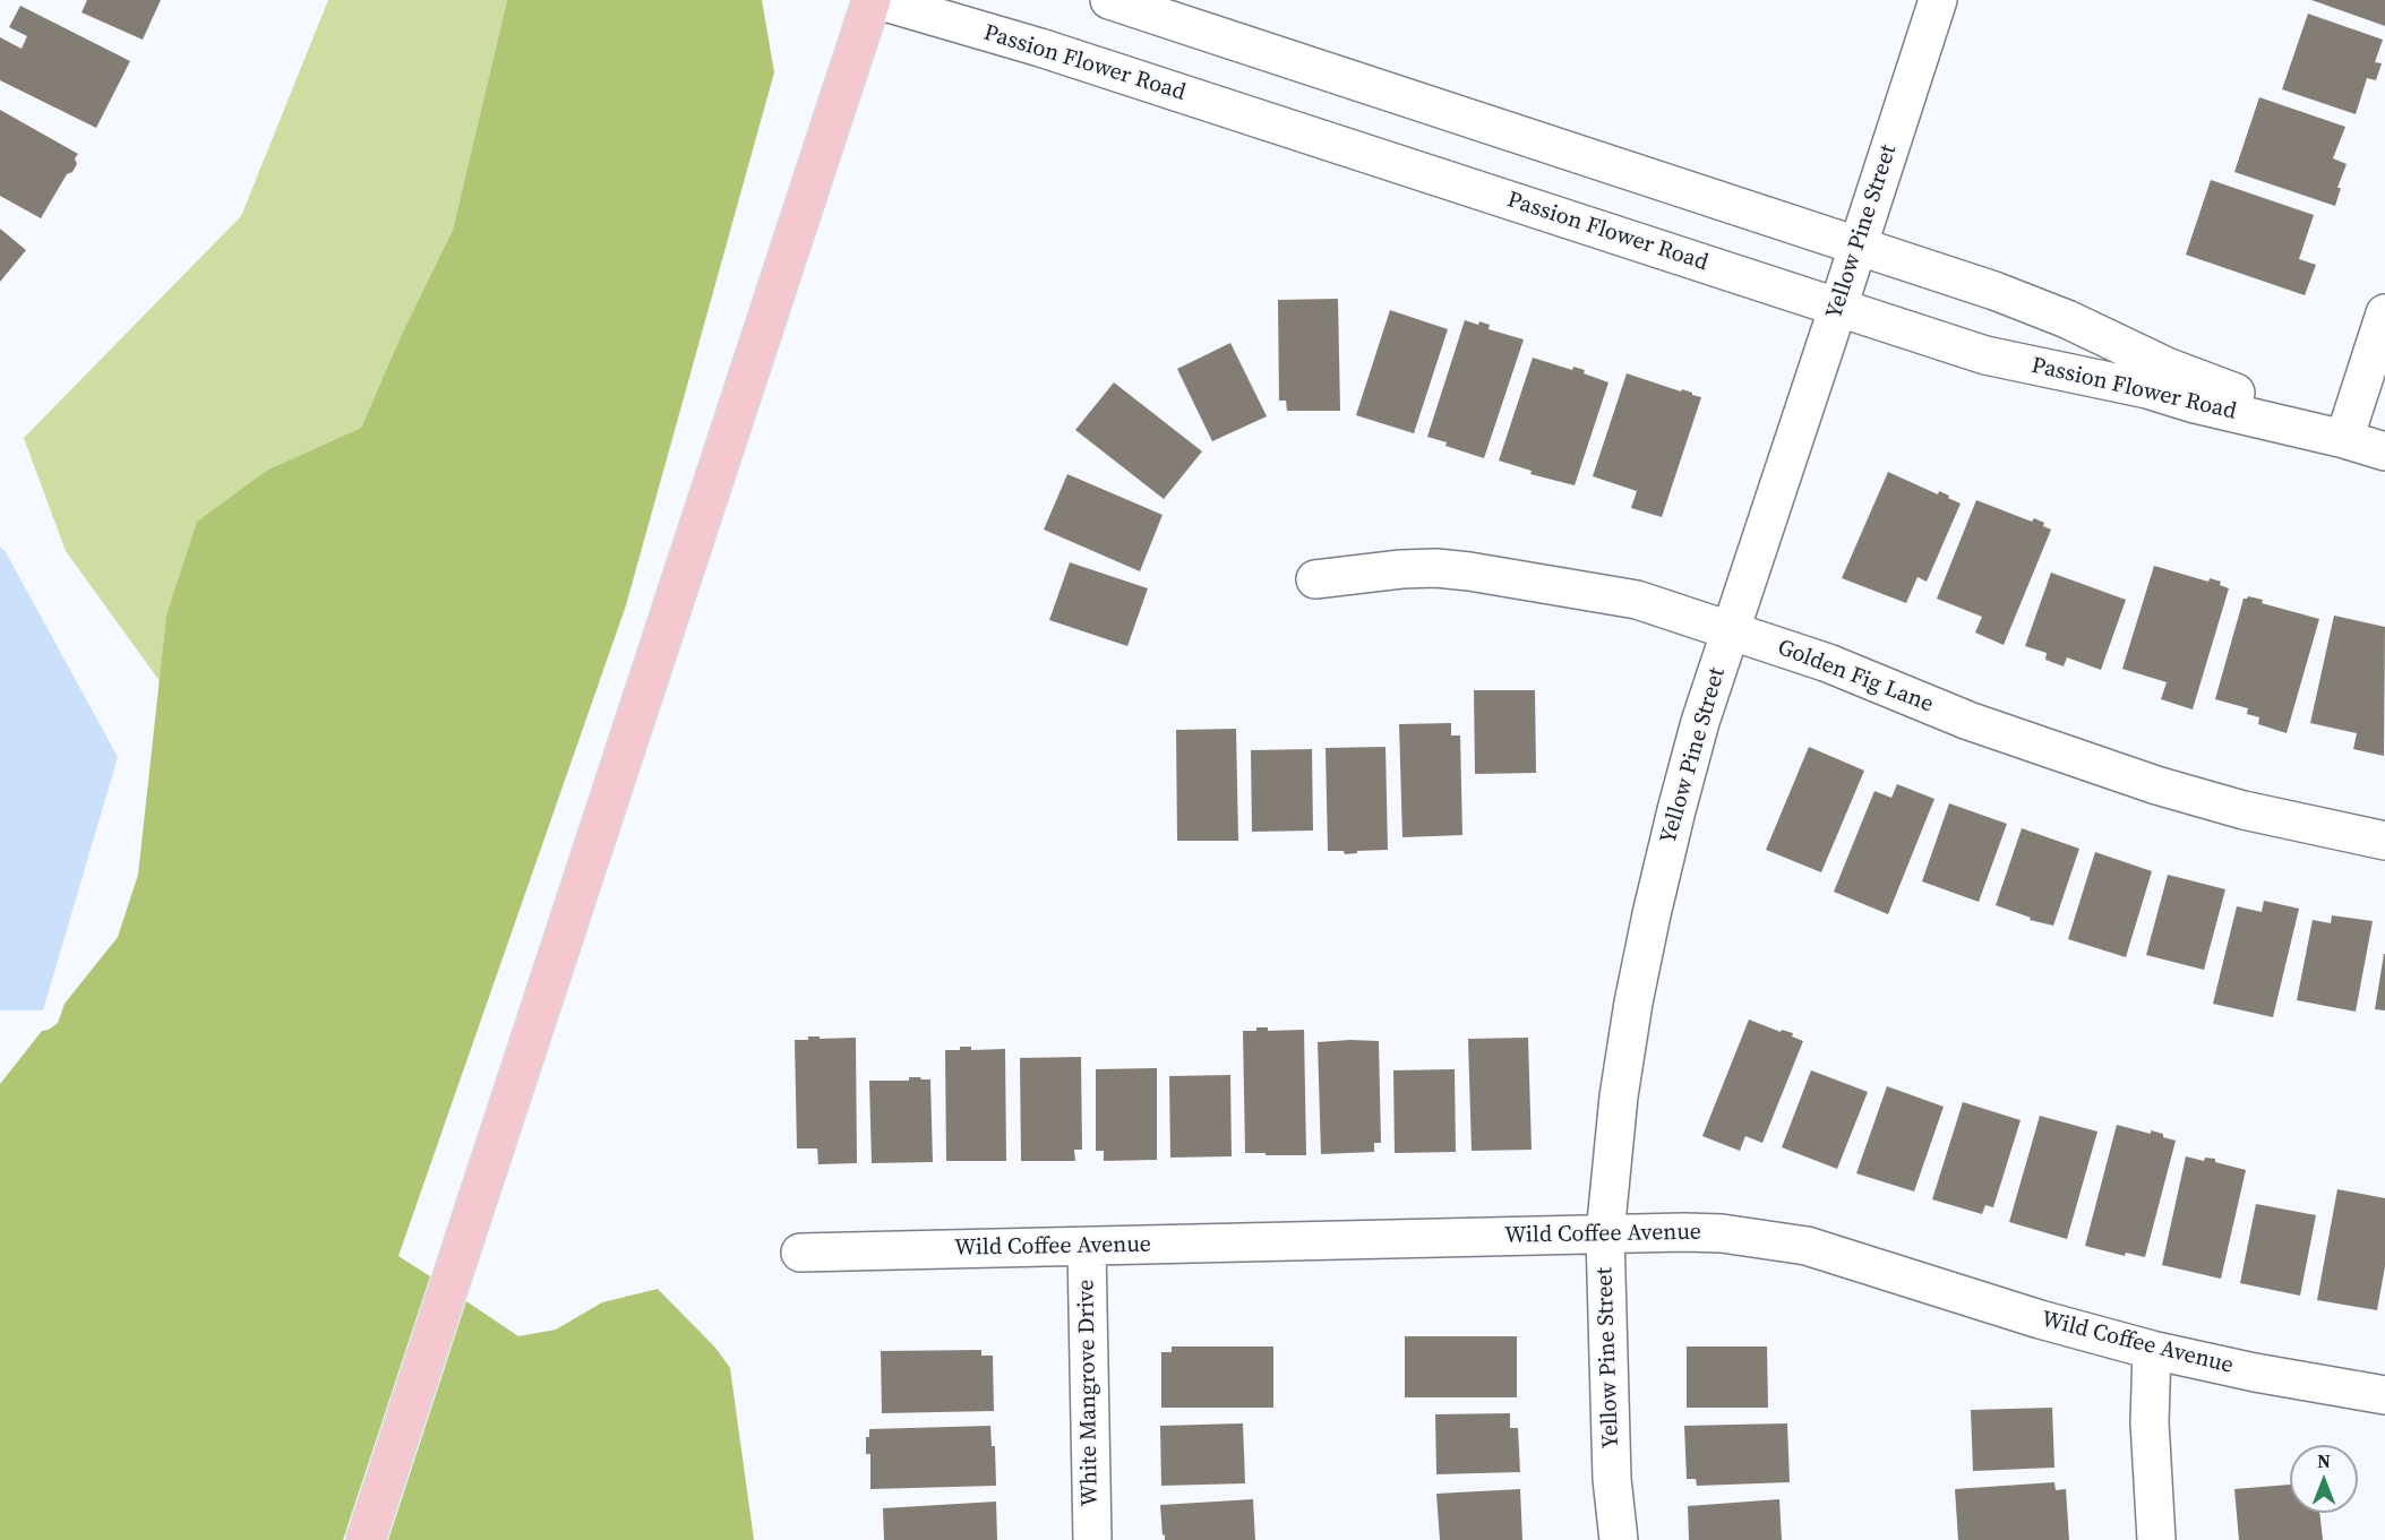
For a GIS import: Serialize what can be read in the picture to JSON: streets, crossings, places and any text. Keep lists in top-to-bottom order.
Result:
{
  "streets": {
    "street": [
      "Passion Flower Road",
      "Yellow Pine Street",
      "Golden Fig Lane",
      "Wild Coffee Avenue",
      "White Mangrove Drive"
    ]
  },
  "crossings": [
    ["Passion Flower Road", "Yellow Pine Street"],
    ["Yellow Pine Street", "Golden Fig Lane"],
    ["Yellow Pine Street", "Wild Coffee Avenue"],
    ["Wild Coffee Avenue", "White Mangrove Drive"]
  ],
  "north": "top"
}
